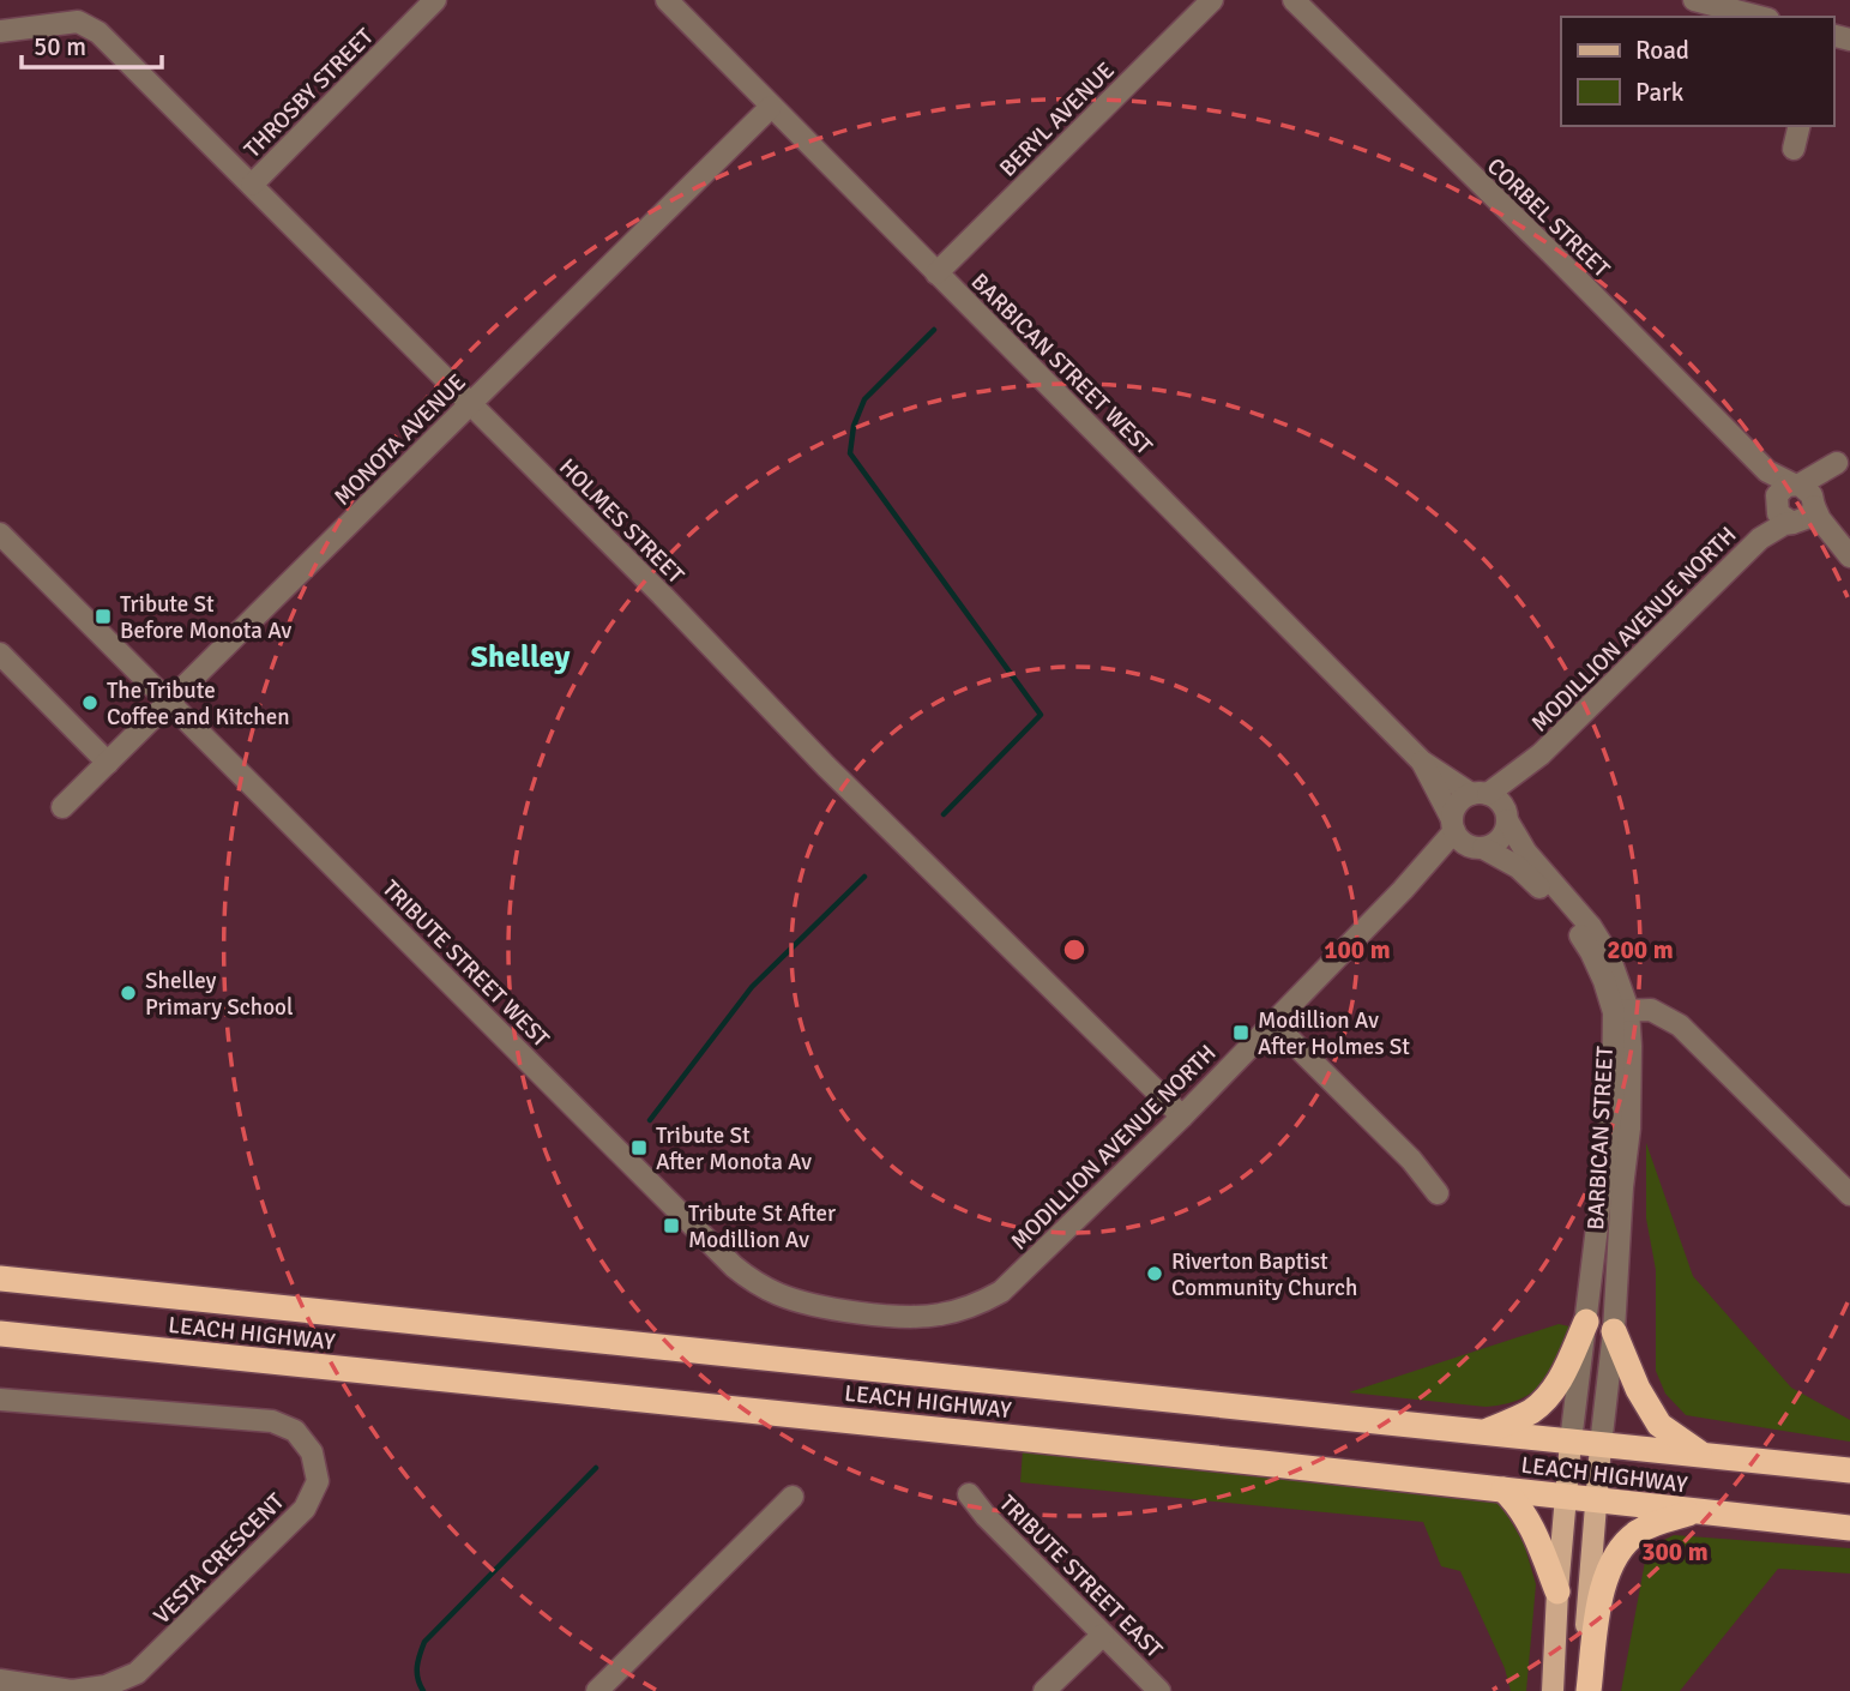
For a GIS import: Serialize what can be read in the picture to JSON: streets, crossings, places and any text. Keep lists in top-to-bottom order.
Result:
{
  "streets": {
    "highway": ["LEACH HIGHWAY"],
    "street": [
      "THROSBY STREET",
      "BERYL AVENUE",
      "CORBEL STREET",
      "BARBICAN STREET WEST",
      "MONOTA AVENUE",
      "HOLMES STREET",
      "MODILLION AVENUE NORTH",
      "TRIBUTE STREET WEST",
      "BARBICAN STREET",
      "VESTA CRESCENT",
      "TRIBUTE STREET EAST"
    ]
  },
  "crossings": [
    ["THROSBY STREET", "HOLMES STREET"],
    ["BERYL AVENUE", "BARBICAN STREET WEST"],
    ["CORBEL STREET", "MODILLION AVENUE NORTH"],
    ["BARBICAN STREET WEST", "MONOTA AVENUE"],
    ["BARBICAN STREET WEST", "MODILLION AVENUE NORTH"],
    ["BARBICAN STREET WEST", "BARBICAN STREET"],
    ["MONOTA AVENUE", "HOLMES STREET"],
    ["MONOTA AVENUE", "TRIBUTE STREET WEST"],
    ["HOLMES STREET", "MODILLION AVENUE NORTH"],
    ["MODILLION AVENUE NORTH", "TRIBUTE STREET WEST"],
    ["MODILLION AVENUE NORTH", "BARBICAN STREET"],
    ["BARBICAN STREET", "LEACH HIGHWAY"]
  ],
  "districts": ["Shelley"],
  "places": {
    "transit": [
      "Tribute St Before Monota Av",
      "Modillion Av After Holmes St",
      "Tribute St After Monota Av",
      "Tribute St After Modillion Av"
    ],
    "other": ["The Tribute Coffee and Kitchen", "Shelley Primary School", "Riverton Baptist Community Church"]
  },
  "legend": ["Road", "Park"],
  "scale_bar": "50 m",
  "rings": ["100 m", "200 m", "300 m"]
}
